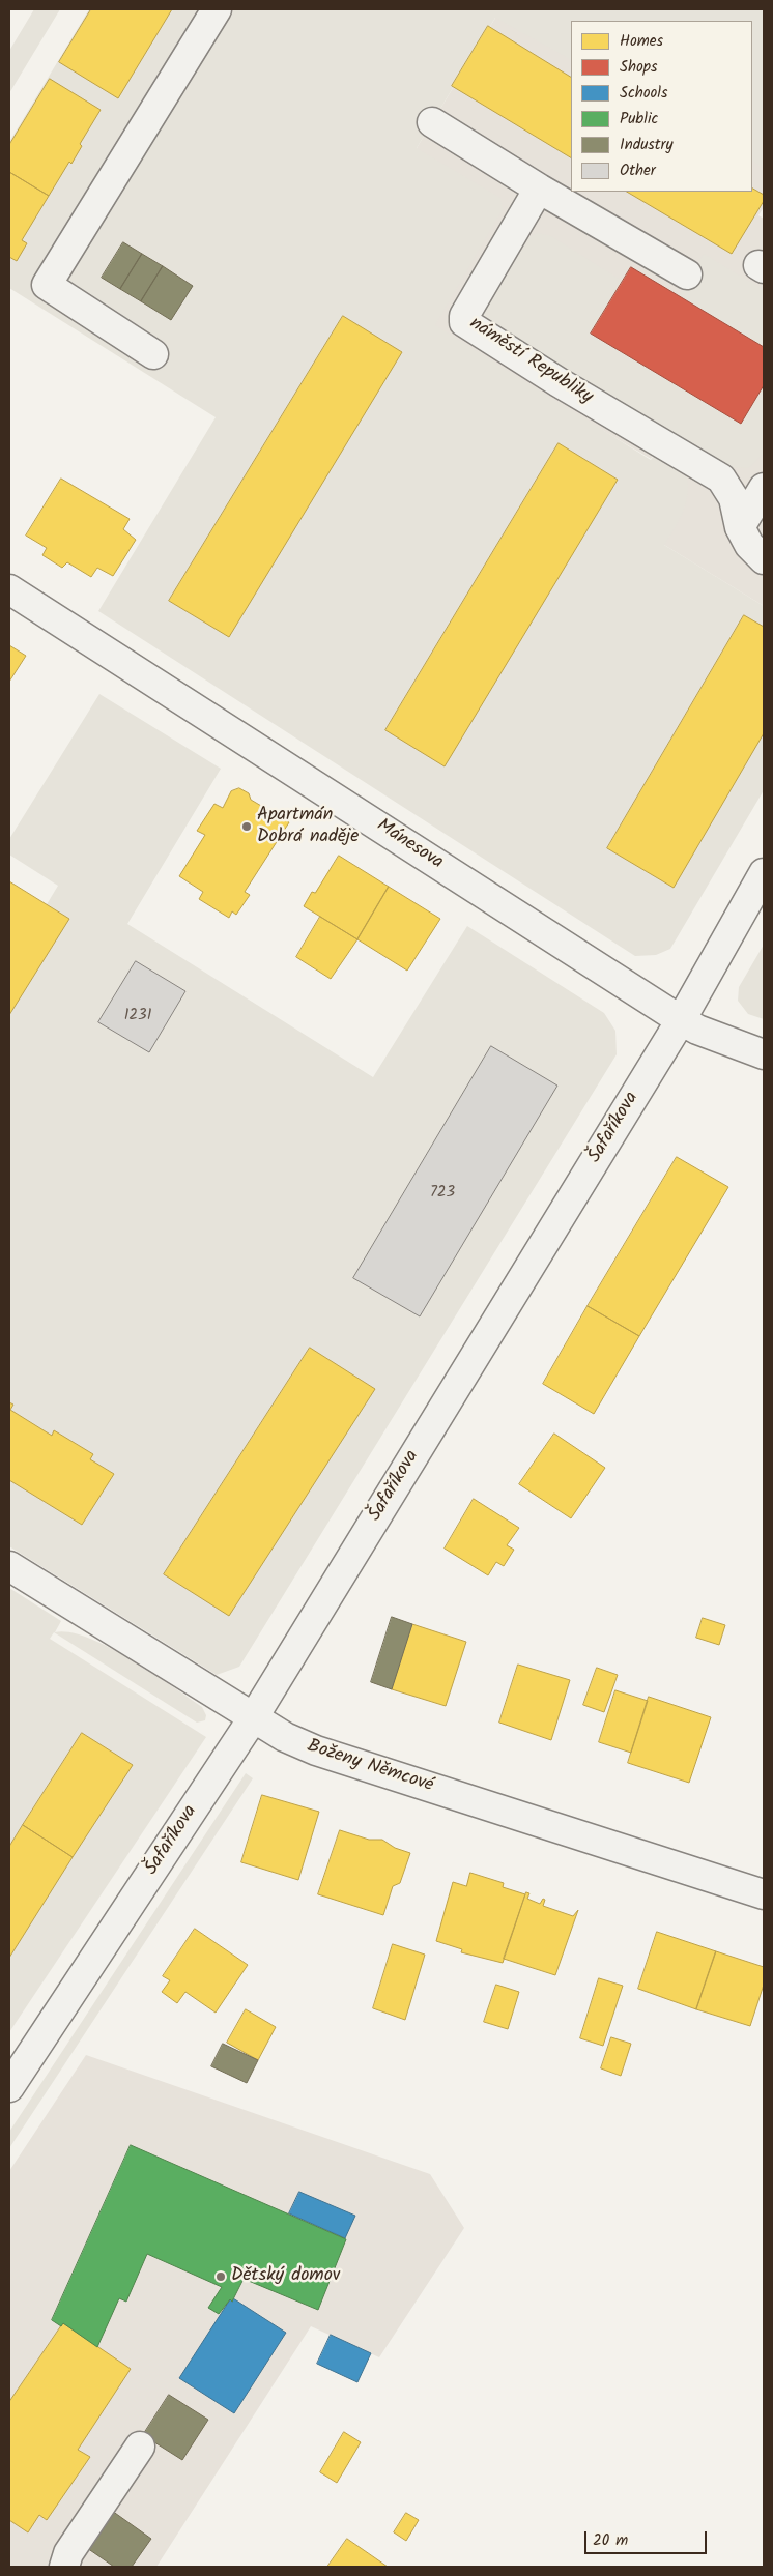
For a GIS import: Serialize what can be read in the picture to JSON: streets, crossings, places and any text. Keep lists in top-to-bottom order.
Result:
{
  "streets": {
    "street": [
      "náměstí Republiky",
      "Mánesova",
      "Šafaříkova",
      "Boženy Němcové"
    ]
  },
  "crossings": [
    ["Mánesova", "Šafaříkova"],
    ["Šafaříkova", "Boženy Němcové"]
  ],
  "places": ["Apartmán Dobrá naděje", "Dětský domov"],
  "house_numbers": ["1231", "723"],
  "legend": [
    "Homes",
    "Shops",
    "Schools",
    "Public",
    "Industry",
    "Other"
  ],
  "scale_bar": "20 m"
}
